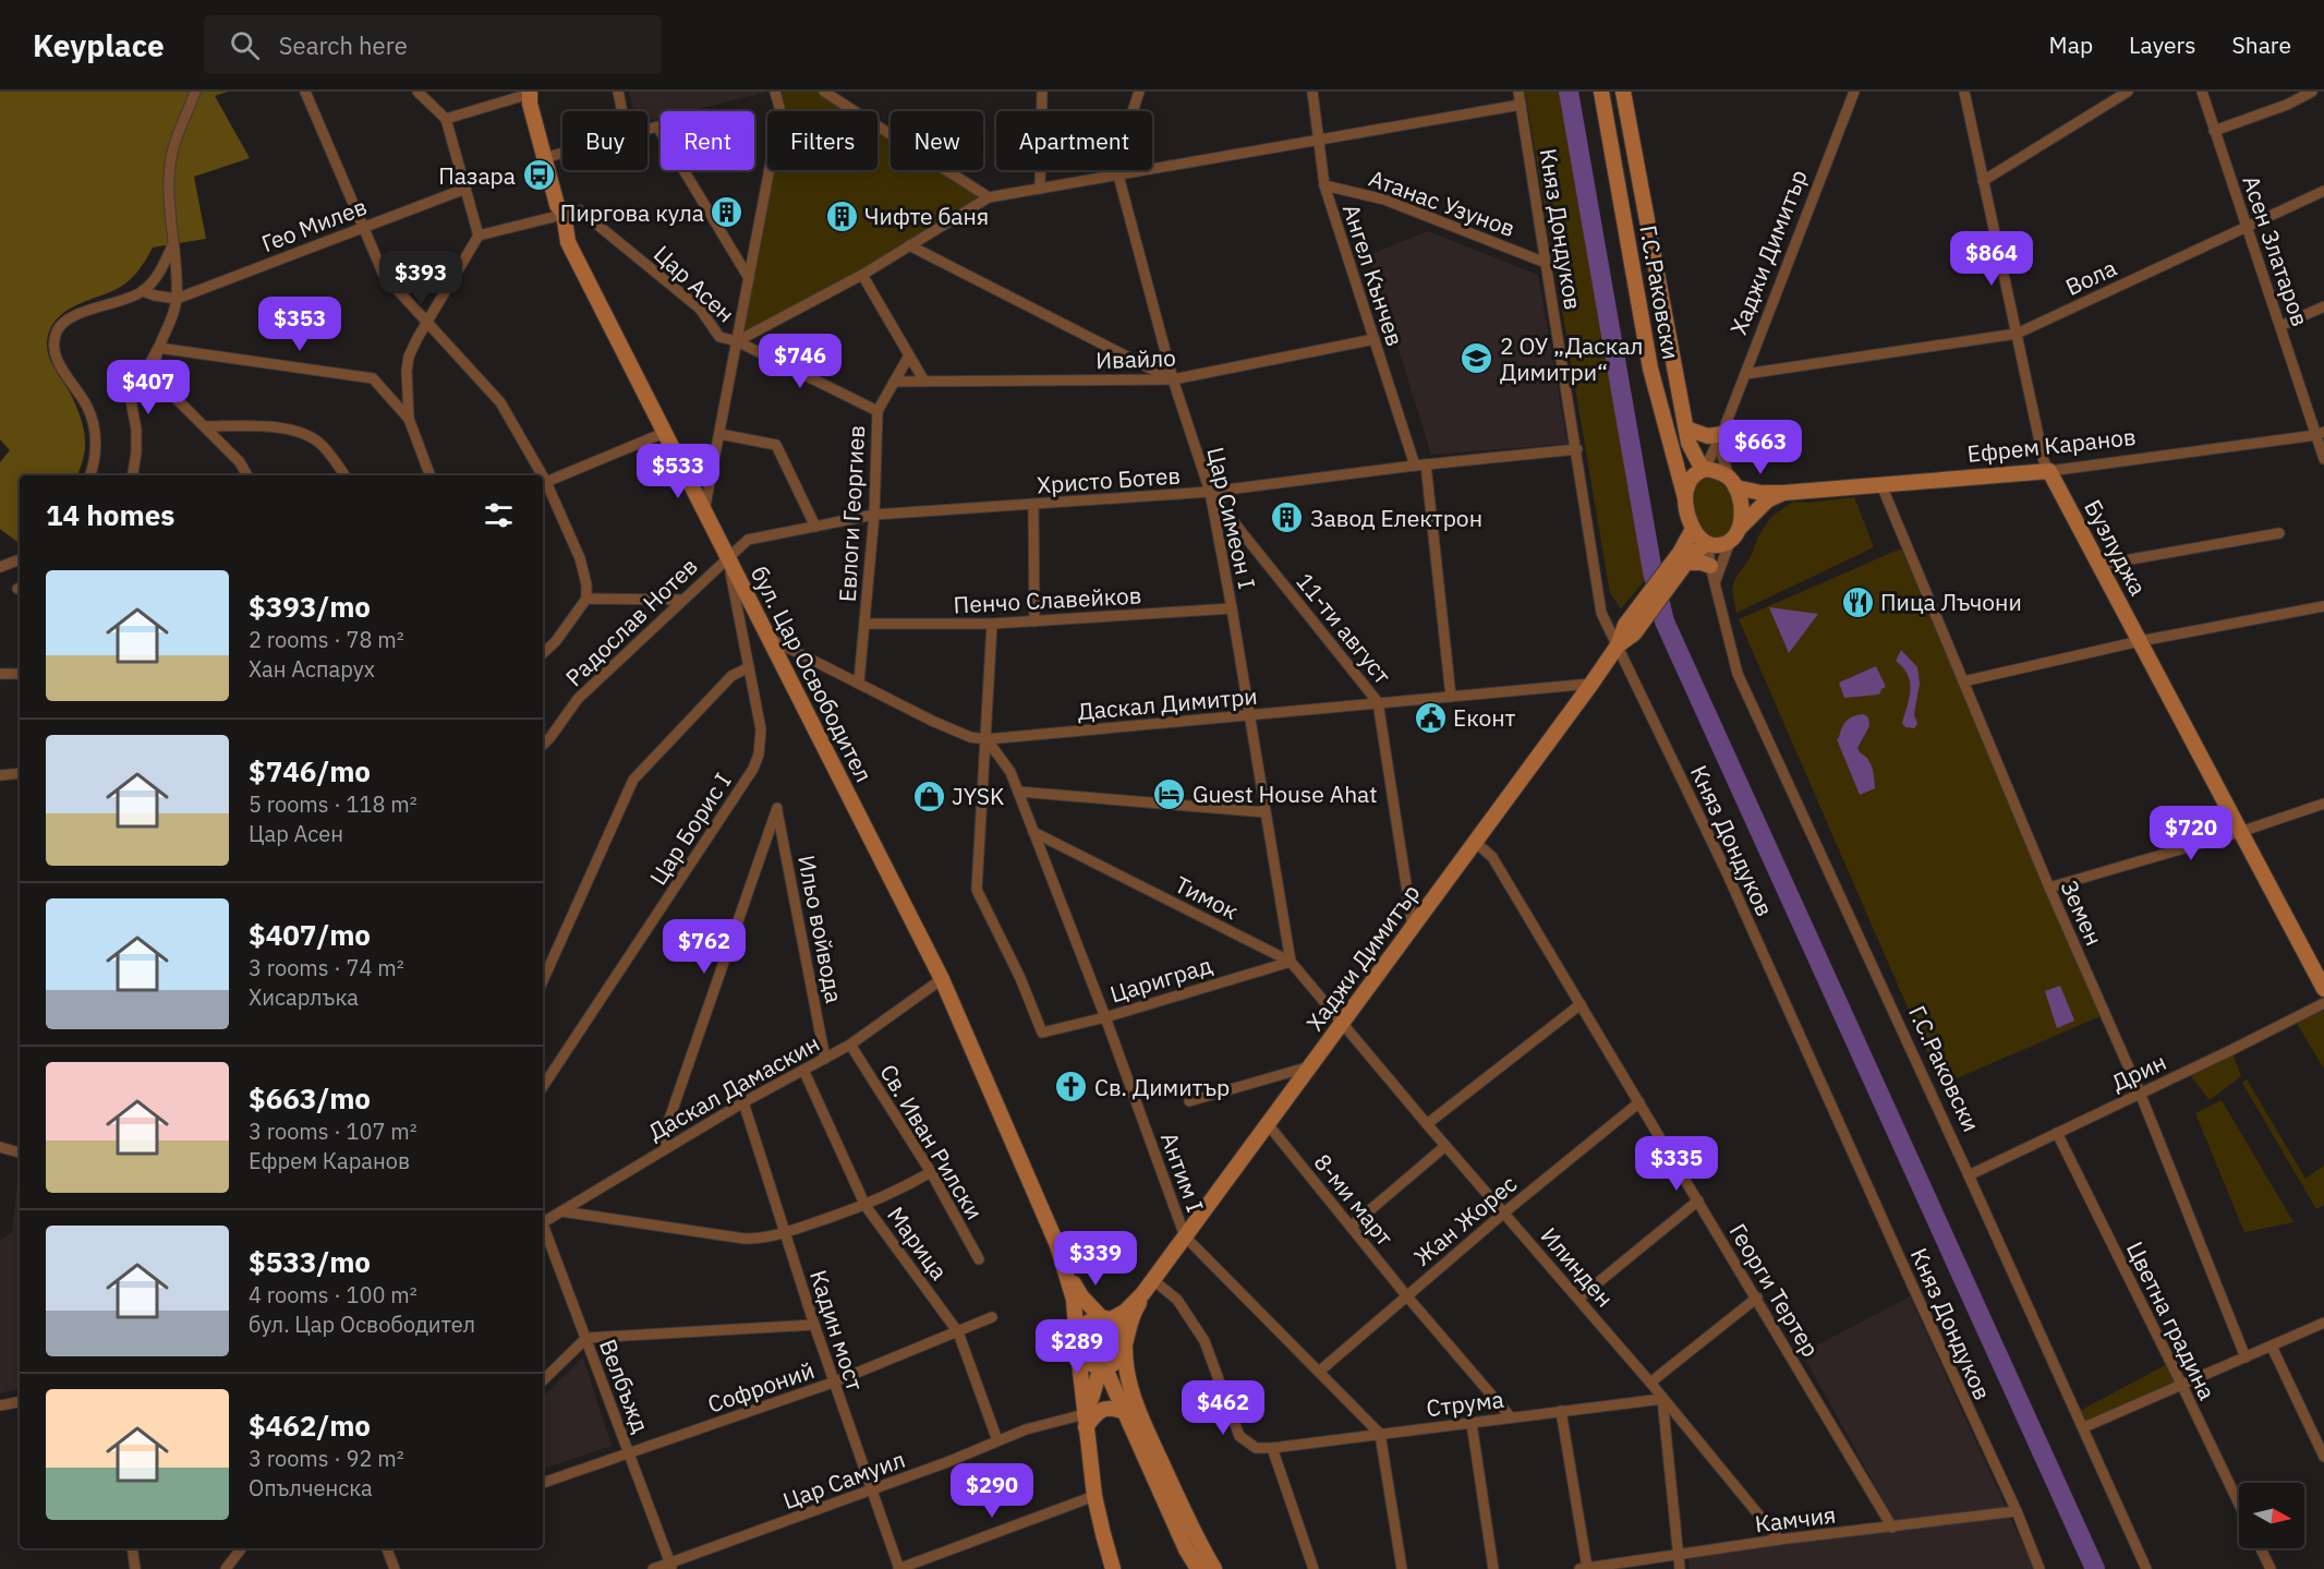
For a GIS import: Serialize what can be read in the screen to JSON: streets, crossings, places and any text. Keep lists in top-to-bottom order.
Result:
{
  "streets": {
    "street": [
      "Атанас Узунов",
      "Гео Милев",
      "Княз Дондуков",
      "Асен Златаров",
      "Хаджи Димитър",
      "Ангел Кънчев",
      "Вола",
      "Цар Асен",
      "Г.С.Раковски",
      "Ивайло",
      "Ефрем Каранов",
      "Христо Ботев",
      "Евлоги Георгиев",
      "Цар Симеон I",
      "Бузлуджа",
      "Пенчо Славейков",
      "Радослав Нотев",
      "11-ти август",
      "бул. Цар Освободител",
      "Даскал Димитри",
      "Цар Борис I",
      "Тимок",
      "Земен",
      "Ильо войвода",
      "Цариград",
      "Дрин",
      "Даскал Дамаскин",
      "Св. Иван Рилски",
      "Антим I",
      "8-ми март",
      "Жан Жорес",
      "Марица",
      "Илинден",
      "Георги Тертер",
      "Цветна градина",
      "Кадин мост",
      "Велбъжд",
      "Софроний",
      "Струма",
      "Цар Самуил",
      "Камчия"
    ]
  },
  "crossings": [
    ["Атанас Узунов", "Княз Дондуков"],
    ["Атанас Узунов", "Ангел Кънчев"],
    ["Княз Дондуков", "Хаджи Димитър"],
    ["Княз Дондуков", "Христо Ботев"],
    ["Княз Дондуков", "Камчия"],
    ["Асен Златаров", "Вола"],
    ["Асен Златаров", "Ефрем Каранов"],
    ["Хаджи Димитър", "Вола"],
    ["Хаджи Димитър", "11-ти август"],
    ["Хаджи Димитър", "Даскал Димитри"],
    ["Хаджи Димитър", "Тимок"],
    ["Хаджи Димитър", "Антим I"],
    ["Хаджи Димитър", "8-ми март"],
    ["Хаджи Димитър", "Илинден"],
    ["Хаджи Димитър", "Георги Тертер"],
    ["Ангел Кънчев", "Ивайло"],
    ["Ангел Кънчев", "Христо Ботев"],
    ["Вола", "Бузлуджа"],
    ["Цар Асен", "Евлоги Георгиев"],
    ["Цар Асен", "бул. Цар Освободител"],
    ["Г.С.Раковски", "Ефрем Каранов"],
    ["Г.С.Раковски", "Дрин"],
    ["Ивайло", "Евлоги Георгиев"],
    ["Ивайло", "Цар Симеон I"],
    ["Ефрем Каранов", "Бузлуджа"],
    ["Ефрем Каранов", "Земен"],
    ["Христо Ботев", "Евлоги Георгиев"],
    ["Христо Ботев", "Цар Симеон I"],
    ["Христо Ботев", "Радослав Нотев"],
    ["Христо Ботев", "11-ти август"],
    ["Христо Ботев", "бул. Цар Освободител"],
    ["Христо Ботев", "Цар Борис I"],
    ["Евлоги Георгиев", "Пенчо Славейков"],
    ["Евлоги Георгиев", "Даскал Димитри"],
    ["Цар Симеон I", "Пенчо Славейков"],
    ["Цар Симеон I", "11-ти август"],
    ["Цар Симеон I", "Даскал Димитри"],
    ["Цар Симеон I", "Тимок"],
    ["Цар Симеон I", "Цариград"],
    ["Радослав Нотев", "бул. Цар Освободител"],
    ["Радослав Нотев", "Цар Борис I"],
    ["11-ти август", "Даскал Димитри"],
    ["бул. Цар Освободител", "Даскал Димитри"],
    ["бул. Цар Освободител", "Цар Борис I"],
    ["бул. Цар Освободител", "Даскал Дамаскин"],
    ["Даскал Димитри", "Цариград"],
    ["Даскал Димитри", "Антим I"],
    ["Тимок", "Цариград"],
    ["Тимок", "Антим I"],
    ["Тимок", "Илинден"],
    ["Земен", "Дрин"],
    ["Ильо войвода", "Даскал Дамаскин"],
    ["Цариград", "Антим I"],
    ["Дрин", "Цветна градина"],
    ["Даскал Дамаскин", "Св. Иван Рилски"],
    ["Даскал Дамаскин", "Марица"],
    ["Даскал Дамаскин", "Кадин мост"],
    ["Антим I", "Жан Жорес"],
    ["Антим I", "Струма"],
    ["8-ми март", "Жан Жорес"],
    ["8-ми март", "Струма"],
    ["Жан Жорес", "Илинден"],
    ["Жан Жорес", "Георги Тертер"],
    ["Марица", "Софроний"],
    ["Марица", "Цар Самуил"],
    ["Илинден", "Струма"],
    ["Илинден", "Камчия"],
    ["Георги Тертер", "Камчия"],
    ["Кадин мост", "Софроний"],
    ["Кадин мост", "Цар Самуил"],
    ["Велбъжд", "Софроний"],
    ["Велбъжд", "Цар Самуил"]
  ],
  "places": {
    "bus stop": ["Пазара"],
    "building": ["Пиргова кула", "Чифте баня", "Завод Електрон"],
    "school or university": ["2 ОУ „Даскал Димитри“"],
    "restaurant": ["Пица Лъчони"],
    "public building": ["Еконт"],
    "hotel": ["Guest House Ahat"],
    "shop": ["JYSK"],
    "church": ["Св. Димитър"]
  },
  "north": "right",
  "page": {
    "header": "Keyplace",
    "search": "Search here",
    "nav": ["Map", "Layers", "Share"],
    "chip": [
      "Buy",
      "Rent",
      "Filters",
      "New",
      "Apartment"
    ],
    "price": [
      "$864",
      "$393",
      "$353",
      "$746",
      "$407",
      "$663",
      "$533",
      "$720",
      "$762",
      "$335",
      "$339",
      "$289",
      "$462",
      "$290"
    ],
    "heading": "14 homes",
    "list": [
      {
        "name": "$393/mo",
        "note": "2 rooms · 78 m² · Хан Аспарух"
      },
      {
        "name": "$746/mo",
        "note": "5 rooms · 118 m² · Цар Асен"
      },
      {
        "name": "$407/mo",
        "note": "3 rooms · 74 m² · Хисарлъка"
      },
      {
        "name": "$663/mo",
        "note": "3 rooms · 107 m² · Ефрем Каранов"
      },
      {
        "name": "$533/mo",
        "note": "4 rooms · 100 m² · бул. Цар Освободител"
      },
      {
        "name": "$462/mo",
        "note": "3 rooms · 92 m² · Опълченска"
      }
    ]
  }
}
